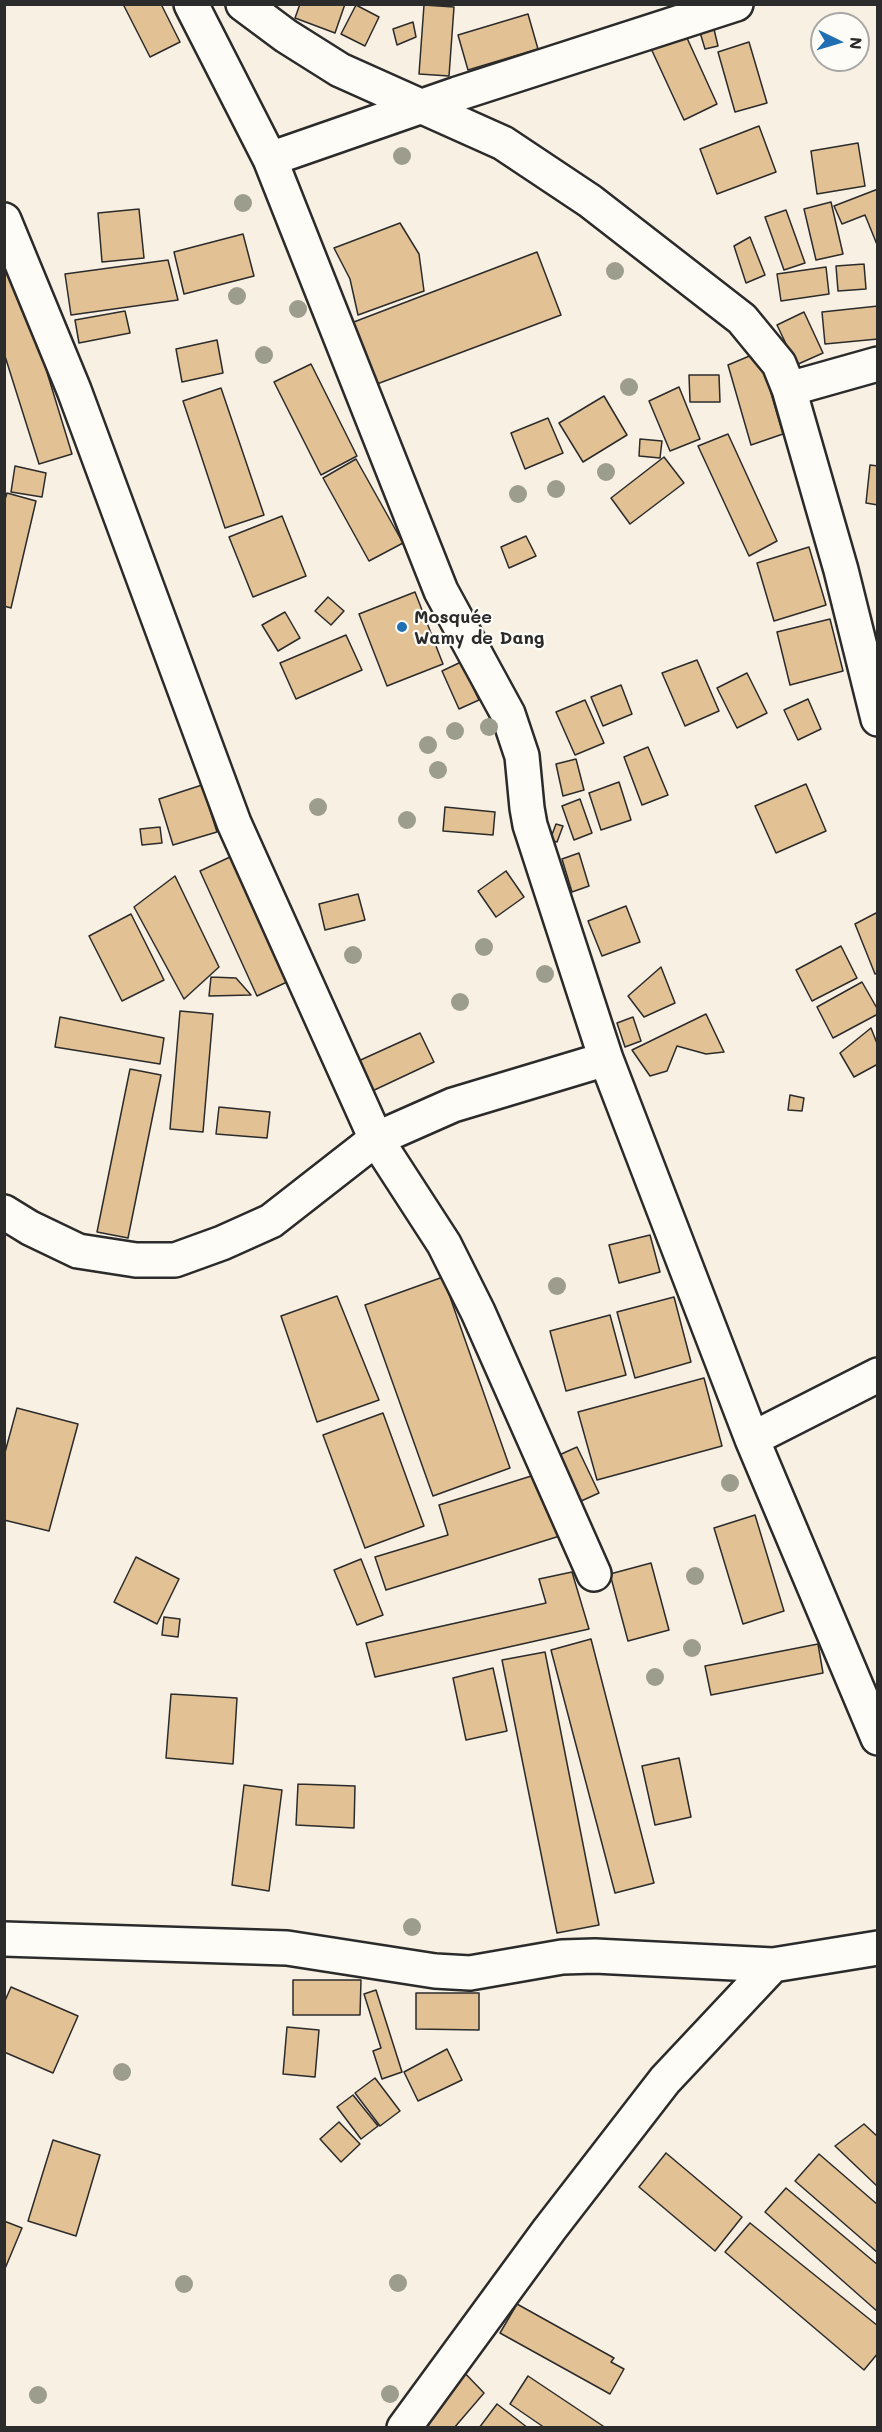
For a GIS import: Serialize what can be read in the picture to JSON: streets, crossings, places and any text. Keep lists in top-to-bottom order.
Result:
{
  "places": ["Mosquée Wamy de Dang"],
  "north": "right"
}
